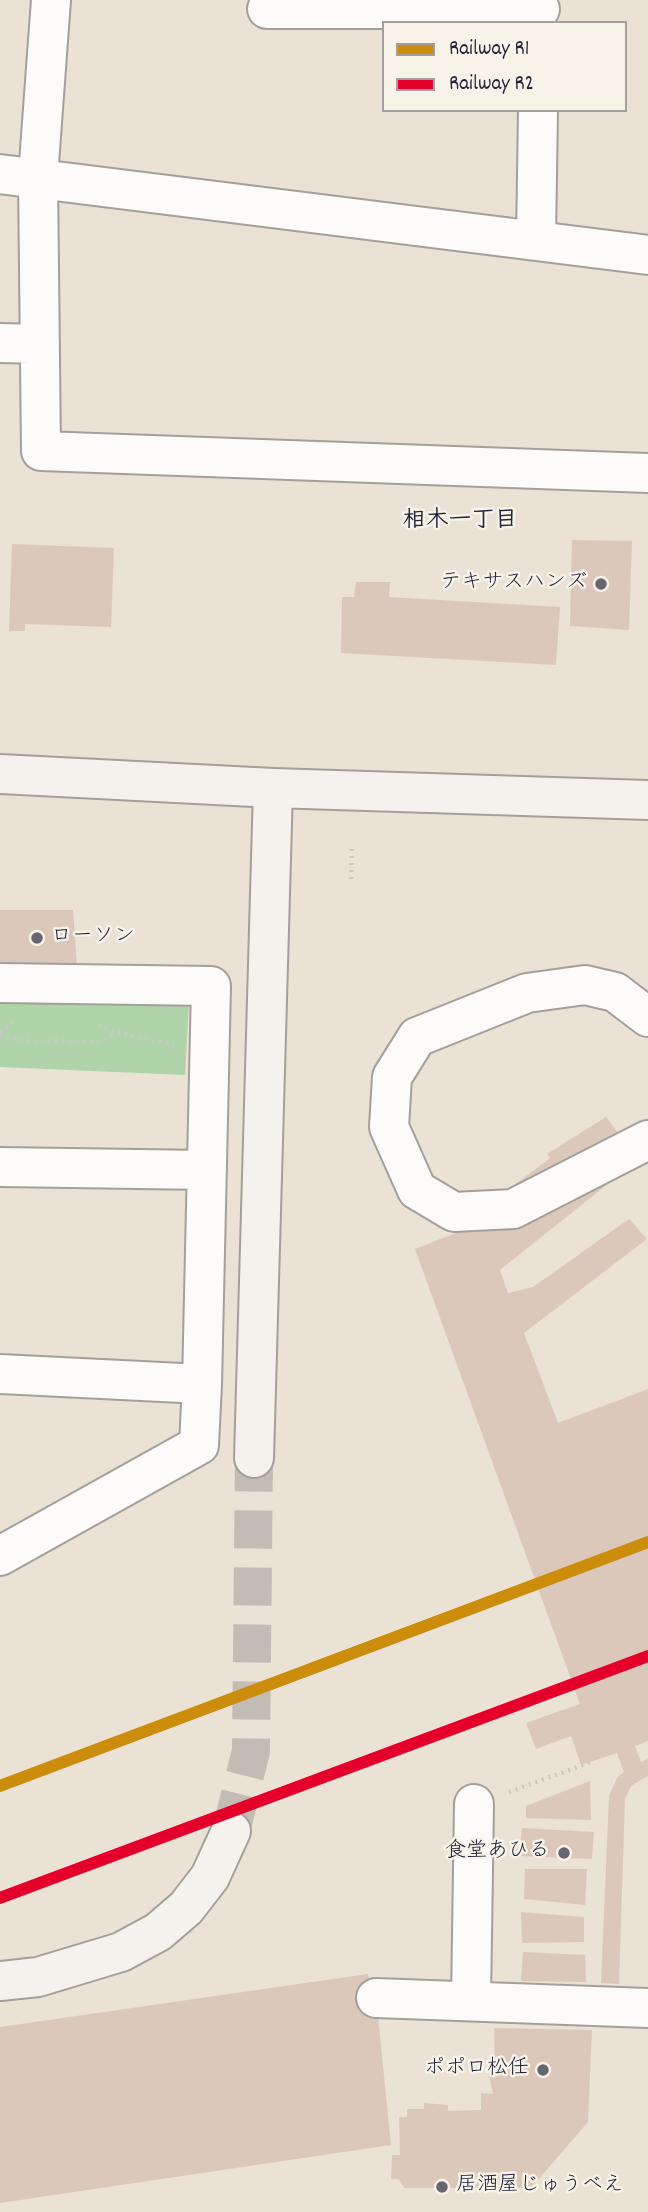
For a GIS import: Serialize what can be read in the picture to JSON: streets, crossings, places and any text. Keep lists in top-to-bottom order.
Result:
{
  "districts": ["相木一丁目"],
  "places": [
    "テキサスハンズ",
    "ローソン",
    "食堂あひる",
    "ポポロ松任",
    "居酒屋じゅうべえ"
  ],
  "lines": ["rail line R1", "rail line R2"],
  "legend": ["Railway R1", "Railway R2"]
}
